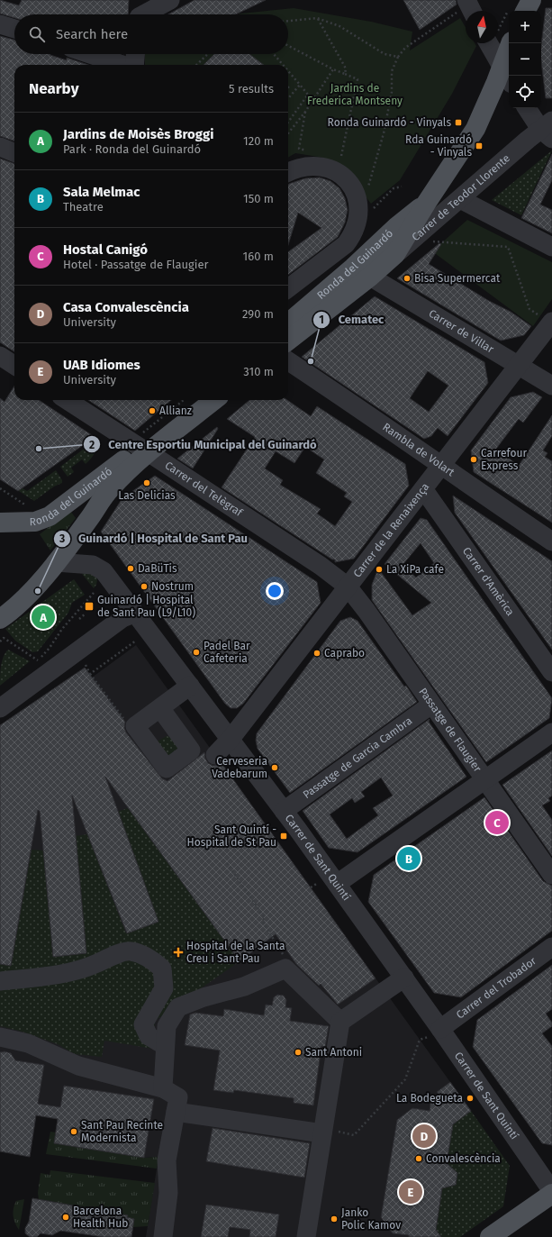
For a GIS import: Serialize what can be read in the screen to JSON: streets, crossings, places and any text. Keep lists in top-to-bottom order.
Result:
{
  "streets": {
    "main road": ["Carrer de Teodor Llorente", "Ronda del Guinardó"],
    "street": [
      "Carrer de Villar",
      "Rambla de Volart",
      "Carrer del Telègraf",
      "Carrer de la Renaixença",
      "Carrer d'Amèrica",
      "Passatge de Flaugier",
      "Passatge de Garcia Cambra",
      "Carrer de Sant Quintí",
      "Carrer del Trobador"
    ]
  },
  "crossings": [
    ["Carrer de Teodor Llorente", "Ronda del Guinardó"],
    ["Carrer de Teodor Llorente", "Carrer de Villar"],
    ["Ronda del Guinardó", "Carrer de Villar"],
    ["Ronda del Guinardó", "Carrer del Telègraf"],
    ["Ronda del Guinardó", "Carrer de Sant Quintí"],
    ["Carrer de Villar", "Carrer de la Renaixença"],
    ["Rambla de Volart", "Carrer de la Renaixença"],
    ["Carrer del Telègraf", "Carrer de la Renaixença"],
    ["Carrer del Telègraf", "Passatge de Flaugier"],
    ["Carrer de la Renaixença", "Carrer d'Amèrica"],
    ["Carrer de la Renaixença", "Passatge de Flaugier"],
    ["Carrer de la Renaixença", "Carrer de Sant Quintí"],
    ["Passatge de Flaugier", "Passatge de Garcia Cambra"],
    ["Passatge de Garcia Cambra", "Carrer de Sant Quintí"],
    ["Carrer de Sant Quintí", "Carrer del Trobador"]
  ],
  "parks": ["Jardins de Frederica Montseny"],
  "places": {
    "transit": [
      "Ronda Guinardó - Vinyals",
      "Rda Guinardó - Vinyals",
      "Guinardó | Hospital de Sant Pau (L9/L10)",
      "Sant Quintí - Hospital de St Pau"
    ],
    "other": [
      "Bisa Supermercat",
      "Cematec",
      "Allianz",
      "Centre Esportiu Municipal del Guinardó",
      "Carrefour Express",
      "Las Delicias",
      "DaBüTis",
      "La XiPa cafe",
      "Nostrum",
      "Guinardó | Hospital de Sant Pau",
      "Padel Bar Cafeteria",
      "Caprabo",
      "Cerveseria Vadebarum",
      "Sant Antoni",
      "La Bodegueta",
      "Sant Pau Recinte Modernista",
      "Convalescència",
      "Barcelona Health Hub",
      "Janko Polic Kamov"
    ],
    "health": ["Hospital de la Santa Creu i Sant Pau"]
  },
  "north": "top",
  "page": {
    "map_buttons": ["+", "−"],
    "search": "Search here",
    "heading": ["Nearby", "5 results"],
    "list": [
      {
        "mark": "A",
        "name": "Jardins de Moisès Broggi",
        "note": "Park · Ronda del Guinardó",
        "value": "120 m"
      },
      {
        "mark": "B",
        "name": "Sala Melmac",
        "note": "Theatre",
        "value": "150 m"
      },
      {
        "mark": "C",
        "name": "Hostal Canigó",
        "note": "Hotel · Passatge de Flaugier",
        "value": "160 m"
      },
      {
        "mark": "D",
        "name": "Casa Convalescència",
        "note": "University",
        "value": "290 m"
      },
      {
        "mark": "E",
        "name": "UAB Idiomes",
        "note": "University",
        "value": "310 m"
      }
    ],
    "pins": [
      "A",
      "C",
      "B",
      "D",
      "E"
    ]
  }
}
